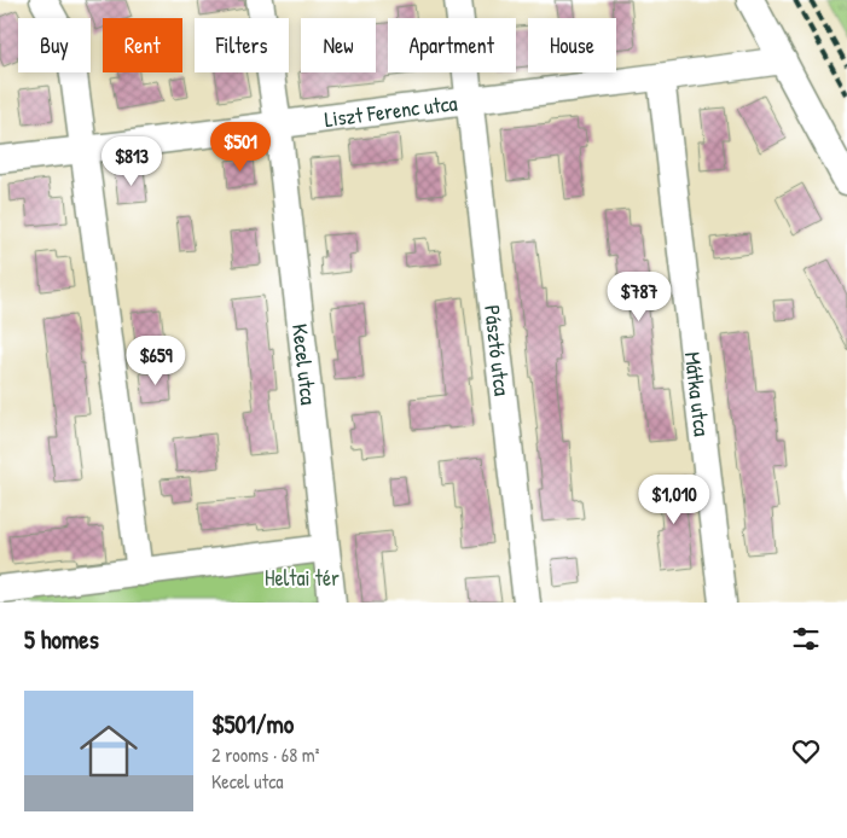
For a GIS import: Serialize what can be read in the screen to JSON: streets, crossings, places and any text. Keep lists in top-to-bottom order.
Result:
{
  "streets": {
    "street": [
      "Liszt Ferenc utca",
      "Pásztó utca",
      "Kecel utca",
      "Mátka utca"
    ]
  },
  "crossings": [
    ["Liszt Ferenc utca", "Pásztó utca"],
    ["Liszt Ferenc utca", "Kecel utca"],
    ["Liszt Ferenc utca", "Mátka utca"]
  ],
  "parks": ["Heltai tér"],
  "page": {
    "chip": [
      "Buy",
      "Rent",
      "Filters",
      "New",
      "Apartment",
      "House"
    ],
    "price": [
      "$501",
      "$813",
      "$787",
      "$659",
      "$1,010"
    ],
    "heading": "5 homes",
    "list": [
      {
        "name": "$501/mo",
        "note": "2 rooms · 68 m² · Kecel utca"
      }
    ]
  }
}
